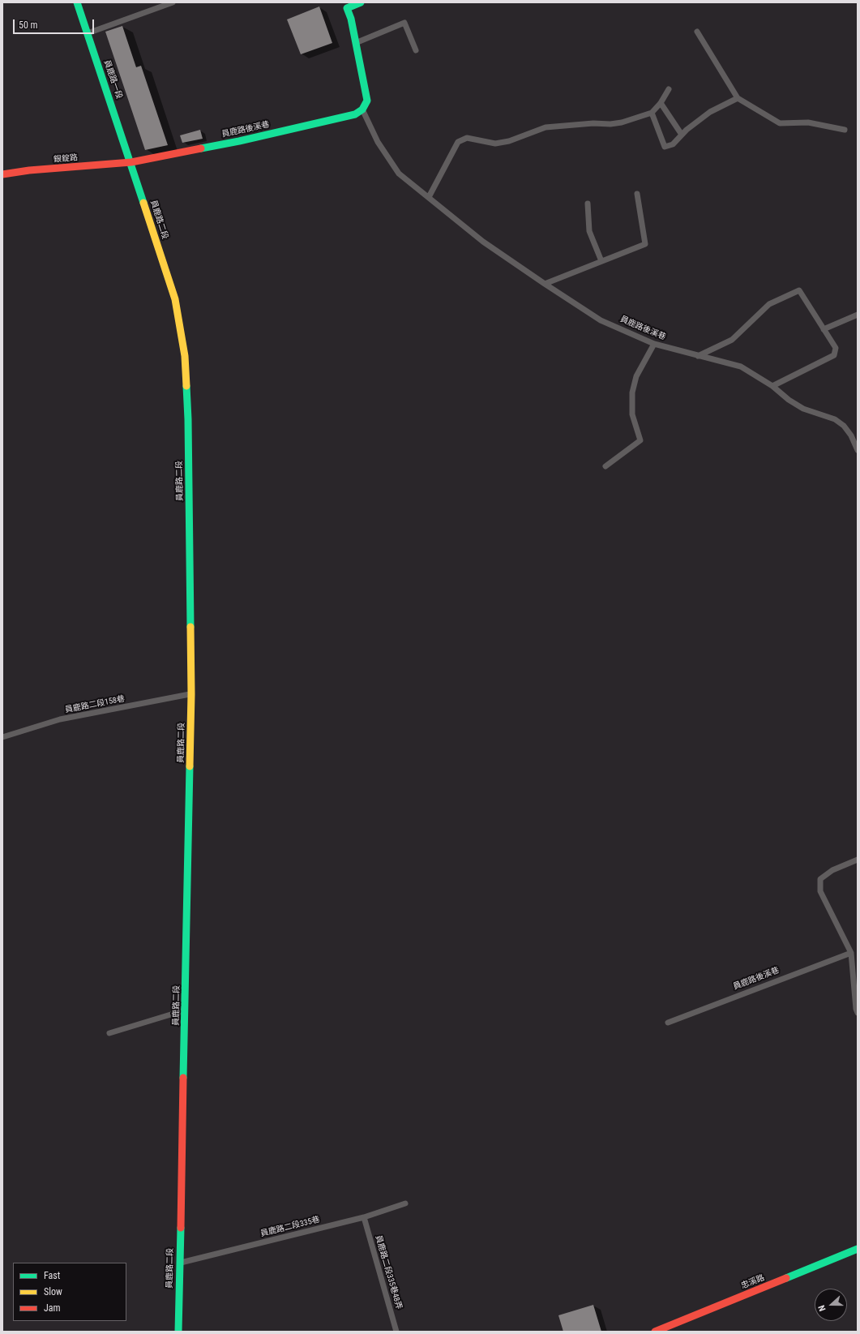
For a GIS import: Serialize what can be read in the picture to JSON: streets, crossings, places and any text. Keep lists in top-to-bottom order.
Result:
{
  "streets": {
    "main road": [
      "員鹿路一段",
      "員鹿路後溪巷",
      "銀錠路",
      "員鹿路二段",
      "忠溪路"
    ],
    "lane": ["員鹿路二段158巷", "員鹿路二段335巷", "員鹿路二段335巷48弄"]
  },
  "crossings": [
    ["員鹿路一段", "員鹿路後溪巷"],
    ["員鹿路一段", "銀錠路"],
    ["員鹿路一段", "員鹿路二段"],
    ["員鹿路後溪巷", "銀錠路"],
    ["員鹿路後溪巷", "員鹿路二段"],
    ["銀錠路", "員鹿路二段"],
    ["員鹿路二段", "員鹿路二段158巷"],
    ["員鹿路二段", "員鹿路二段335巷"],
    ["員鹿路二段335巷", "員鹿路二段335巷48弄"]
  ],
  "legend": ["Fast", "Slow", "Jam"],
  "scale_bar": "50 m",
  "north": "left"
}
